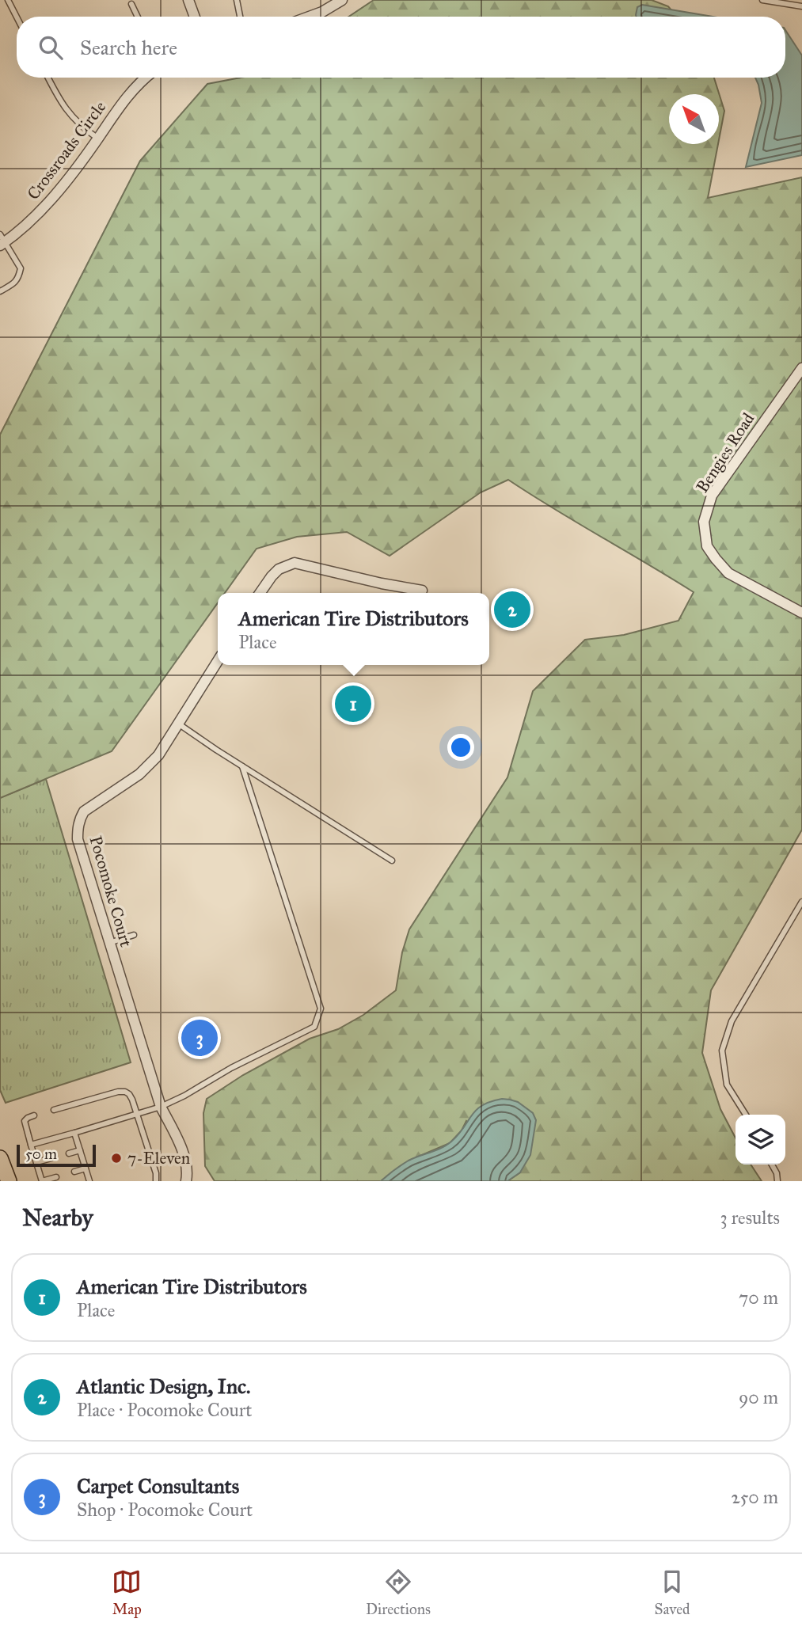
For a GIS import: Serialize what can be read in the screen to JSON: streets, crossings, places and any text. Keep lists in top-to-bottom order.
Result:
{
  "streets": {
    "street": ["Crossroads Circle", "Bengies Road", "Pocomoke Court"]
  },
  "places": ["7-Eleven"],
  "scale_bar": "50 m",
  "north": "top left",
  "page": {
    "search": "Search here",
    "pins": ["2", "1", "3"],
    "popup": ["American Tire Distributors", "Place"],
    "scale": "50 m",
    "heading": ["Nearby", "3 results"],
    "list": [
      {
        "mark": "1",
        "name": "American Tire Distributors",
        "note": "Place",
        "value": "70 m"
      },
      {
        "mark": "2",
        "name": "Atlantic Design, Inc.",
        "note": "Place · Pocomoke Court",
        "value": "90 m"
      },
      {
        "mark": "3",
        "name": "Carpet Consultants",
        "note": "Shop · Pocomoke Court",
        "value": "250 m"
      }
    ],
    "nav": ["Map", "Directions", "Saved"]
  }
}
